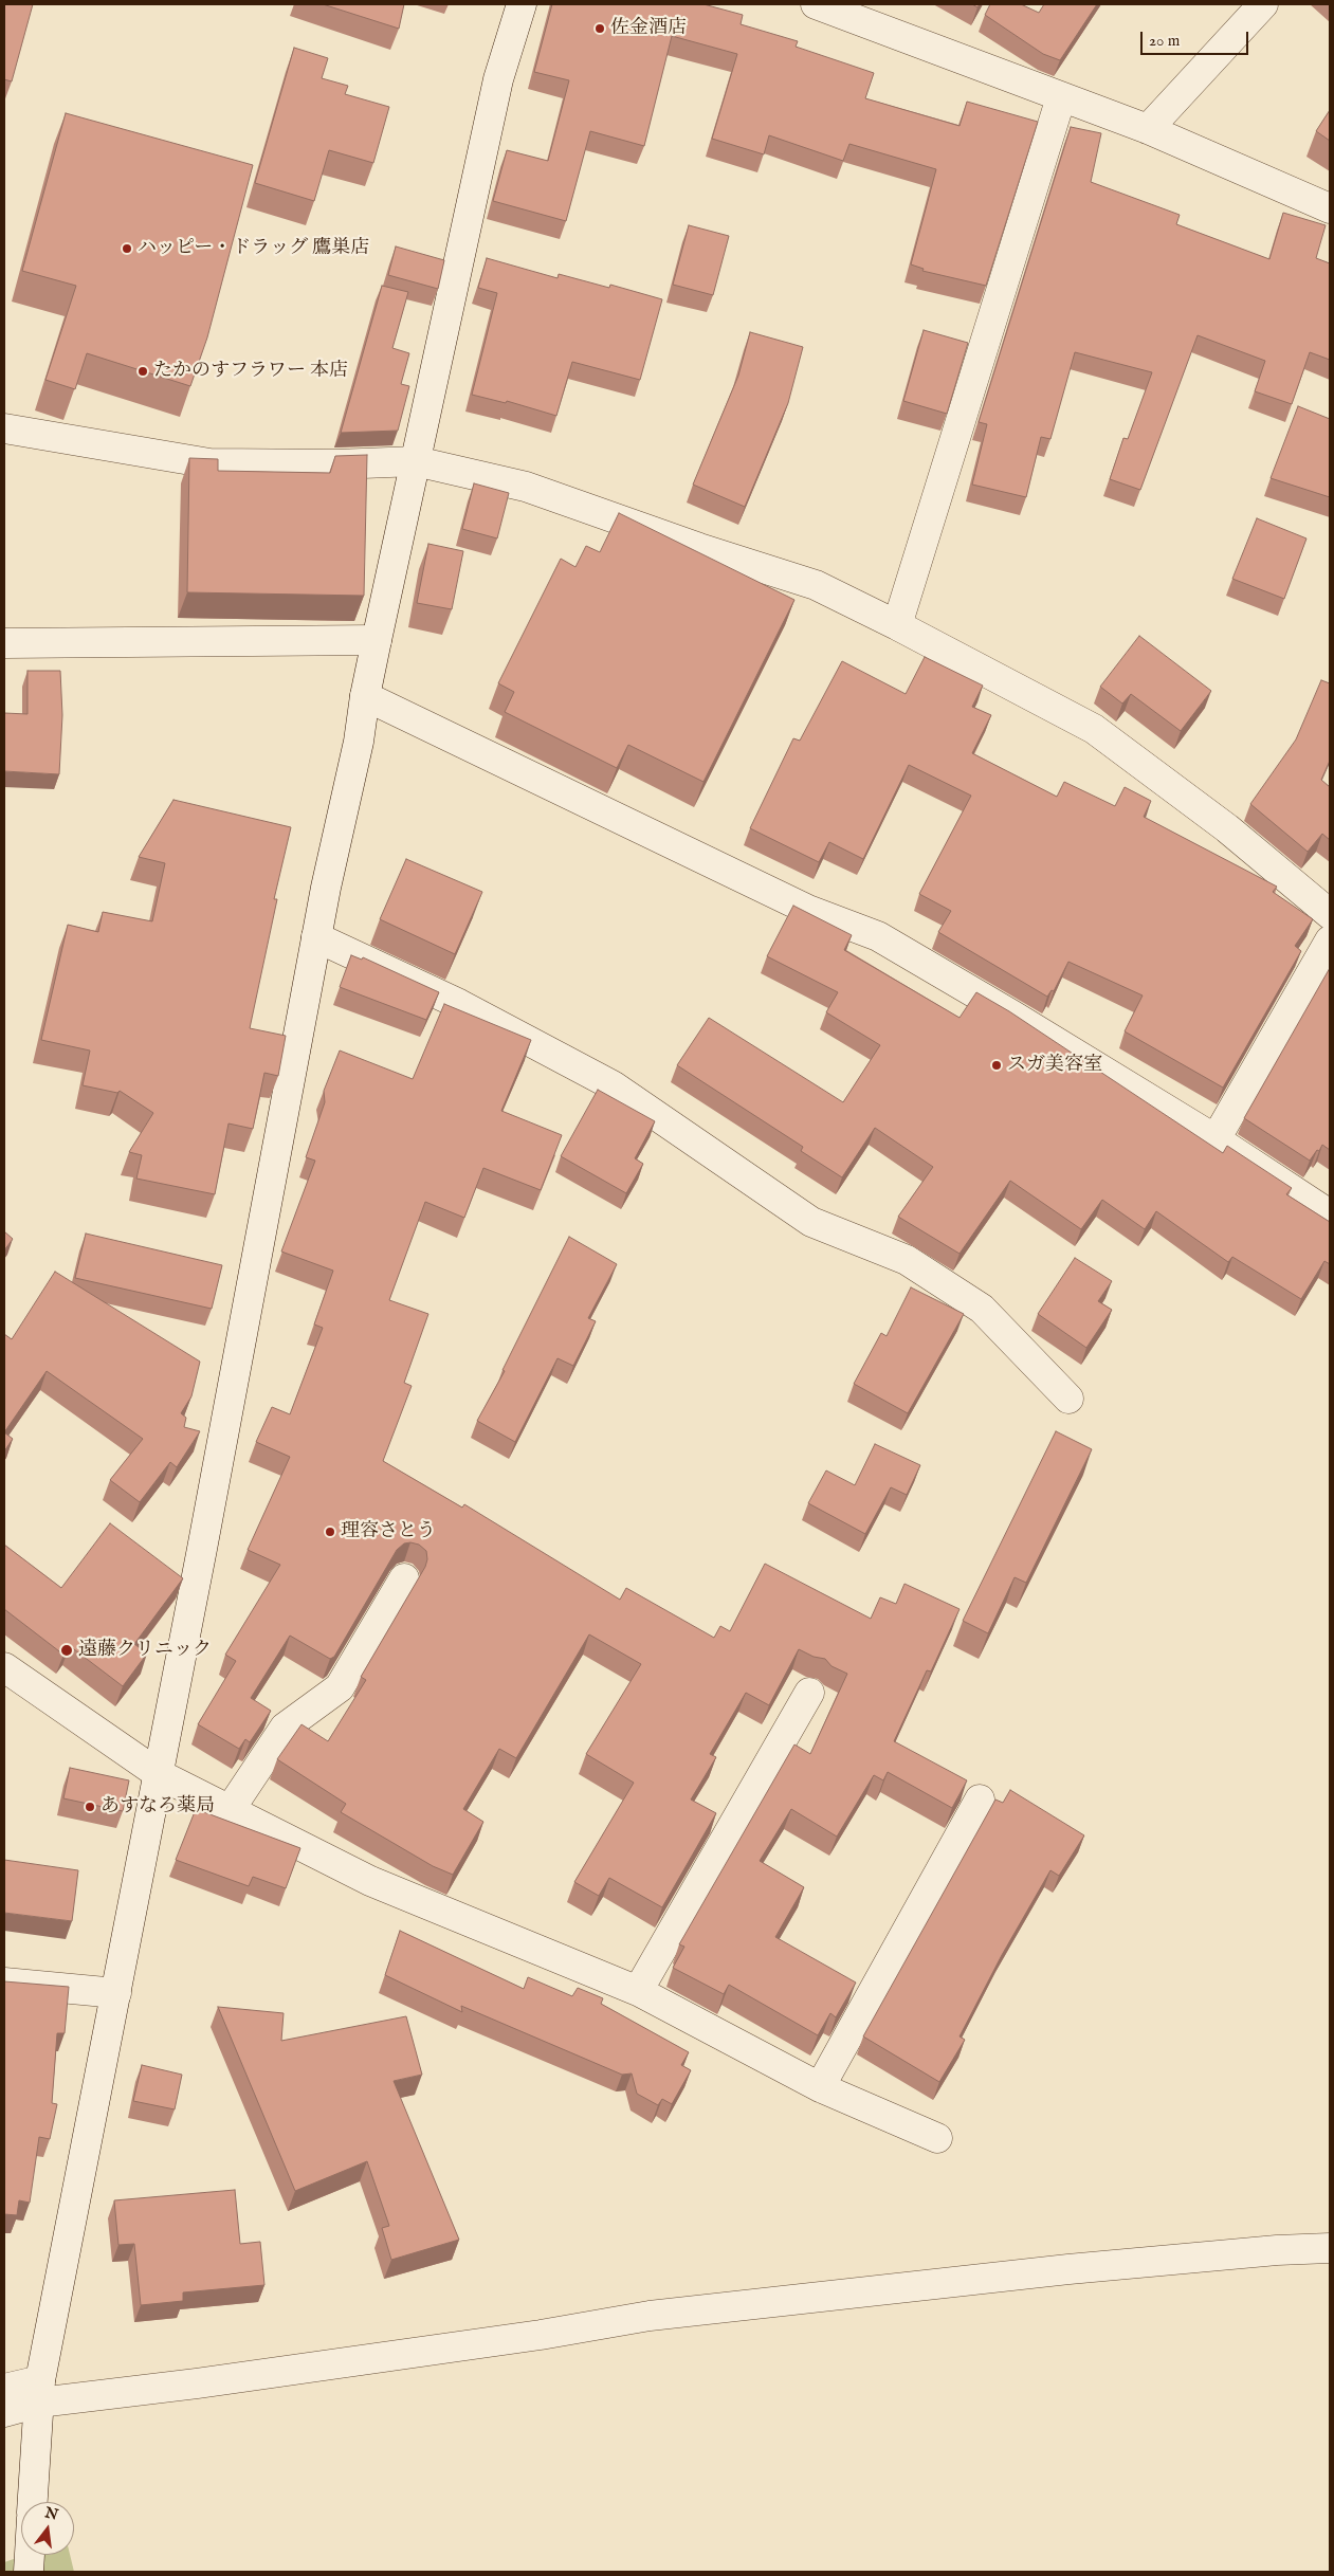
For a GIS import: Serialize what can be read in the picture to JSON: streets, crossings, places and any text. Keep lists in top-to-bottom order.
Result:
{
  "places": [
    "佐金酒店",
    "ハッピー・ドラッグ 鷹巣店",
    "たかのすフラワー 本店",
    "スガ美容室",
    "理容さとう",
    "遠藤クリニック",
    "あすなろ薬局"
  ],
  "scale_bar": "20 m",
  "north": "top"
}
